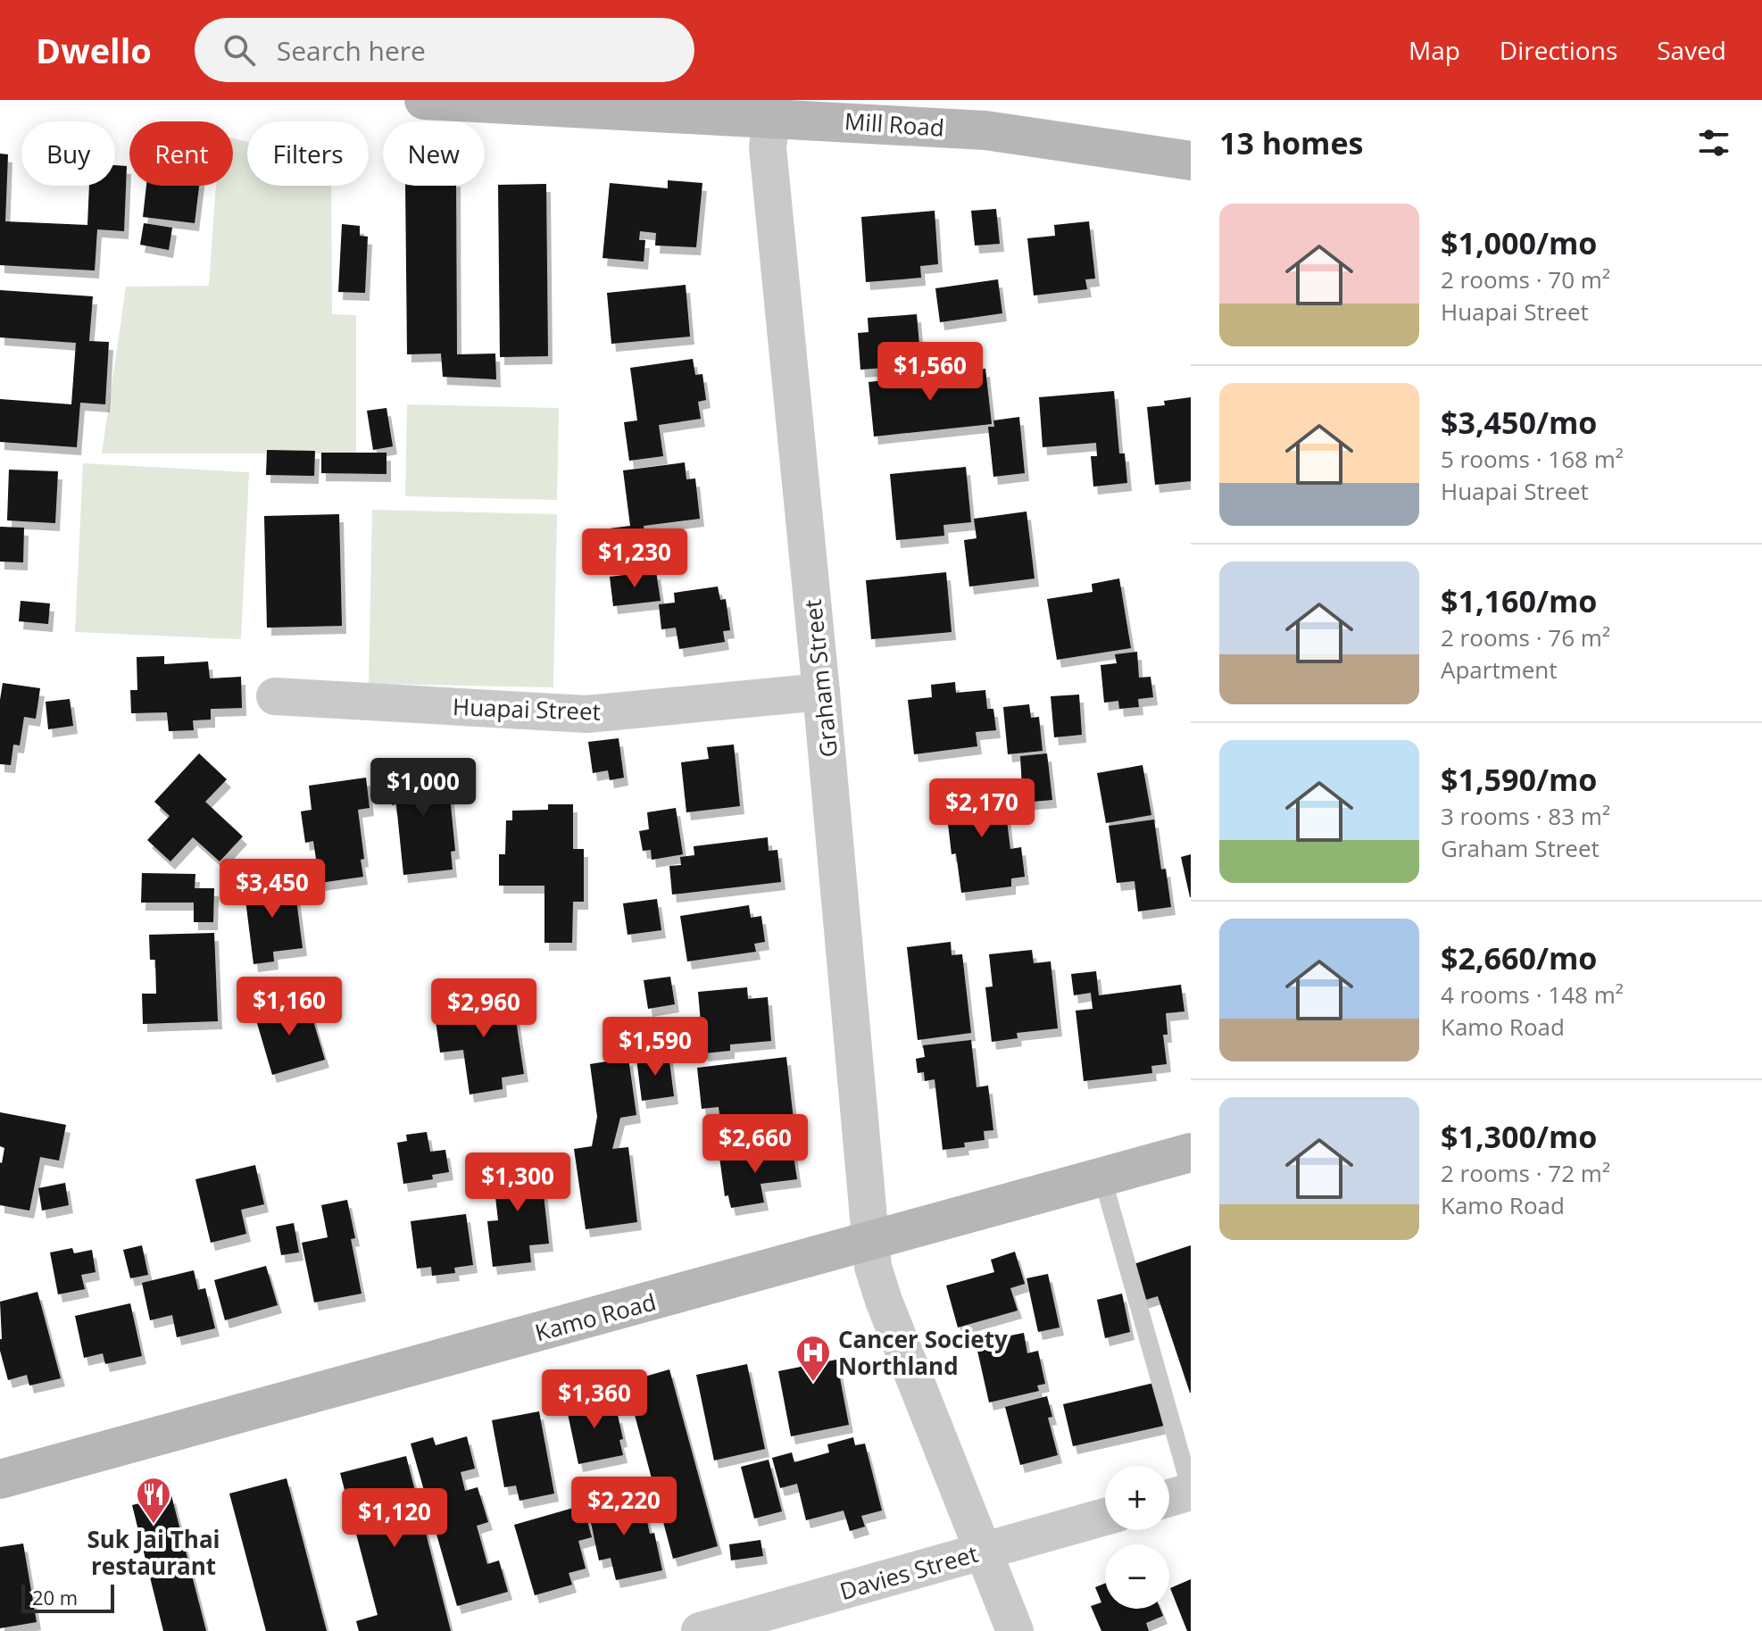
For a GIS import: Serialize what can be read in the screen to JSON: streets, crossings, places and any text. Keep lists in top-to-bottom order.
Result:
{
  "streets": {
    "main road": ["Mill Road", "Kamo Road"],
    "street": ["Graham Street", "Huapai Street", "Davies Street"]
  },
  "crossings": [
    ["Mill Road", "Graham Street"],
    ["Graham Street", "Huapai Street"],
    ["Graham Street", "Kamo Road"],
    ["Graham Street", "Davies Street"]
  ],
  "places": {
    "hospital": ["Cancer Society Northland"],
    "restaurant": ["Suk Jai Thai restaurant"]
  },
  "scale_bar": "20 m",
  "page": {
    "header": "Dwello",
    "search": "Search here",
    "nav": ["Map", "Directions", "Saved"],
    "heading": "13 homes",
    "chip": [
      "Buy",
      "Rent",
      "Filters",
      "New"
    ],
    "list": [
      {
        "name": "$1,000/mo",
        "note": "2 rooms · 70 m² · Huapai Street"
      },
      {
        "name": "$3,450/mo",
        "note": "5 rooms · 168 m² · Huapai Street"
      },
      {
        "name": "$1,160/mo",
        "note": "2 rooms · 76 m² · Apartment"
      },
      {
        "name": "$1,590/mo",
        "note": "3 rooms · 83 m² · Graham Street"
      },
      {
        "name": "$2,660/mo",
        "note": "4 rooms · 148 m² · Kamo Road"
      },
      {
        "name": "$1,300/mo",
        "note": "2 rooms · 72 m² · Kamo Road"
      }
    ],
    "price": [
      "$1,560",
      "$1,230",
      "$1,000",
      "$2,170",
      "$3,450",
      "$1,160",
      "$2,960",
      "$1,590",
      "$2,660",
      "$1,300",
      "$1,360",
      "$2,220",
      "$1,120"
    ],
    "map_buttons": ["+", "−"],
    "scale": "20 m"
  }
}
